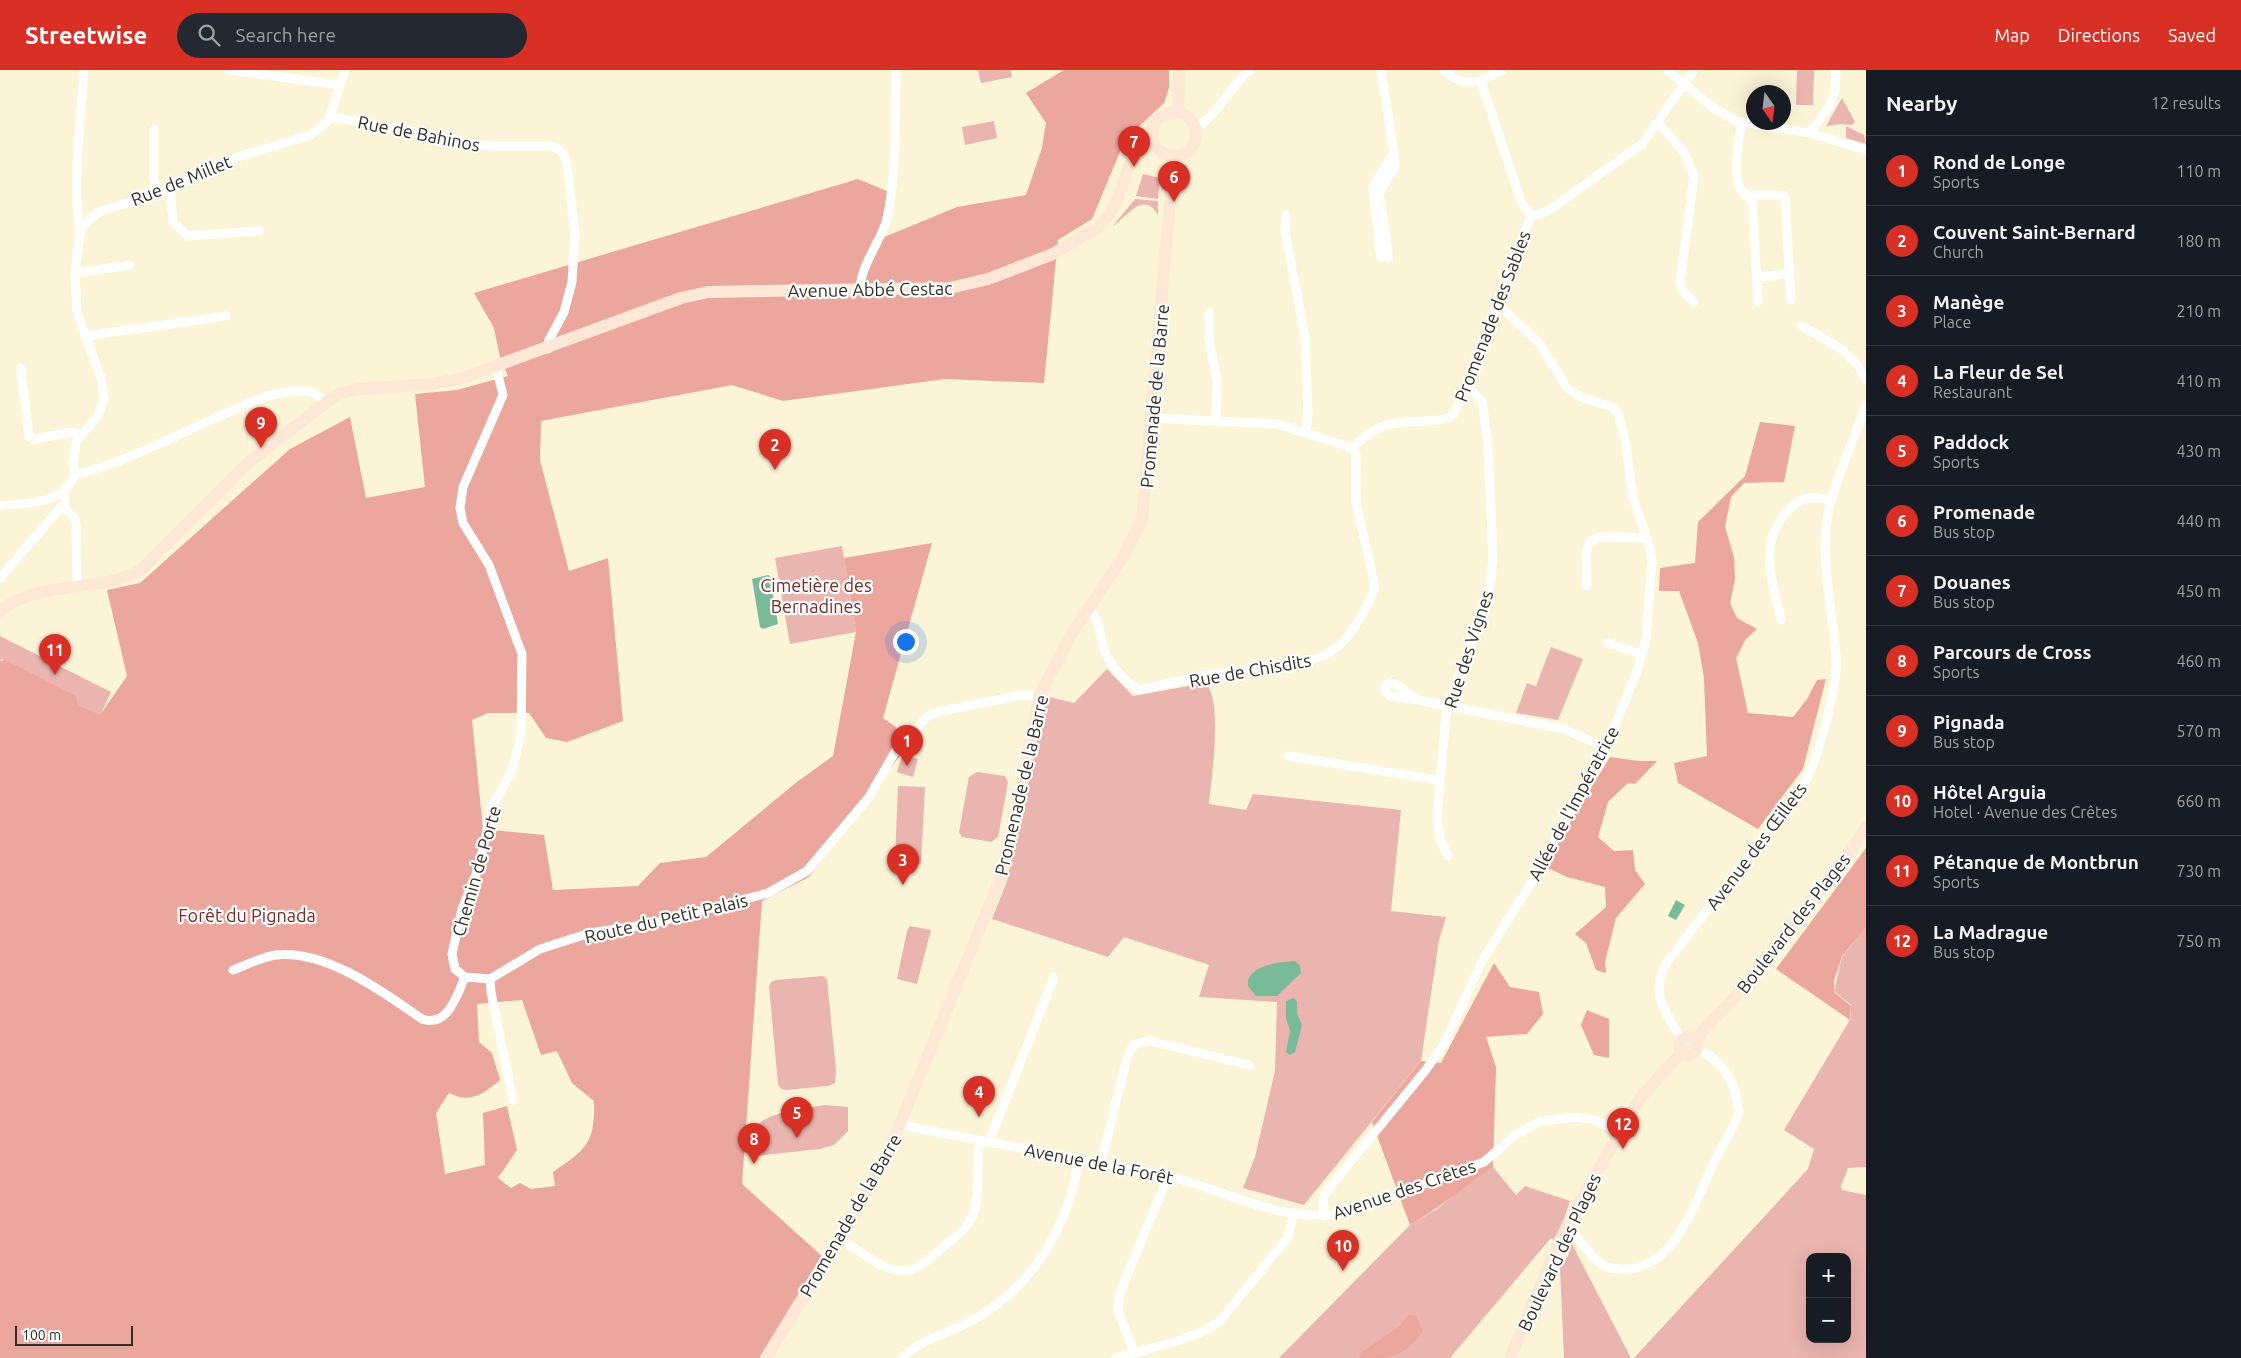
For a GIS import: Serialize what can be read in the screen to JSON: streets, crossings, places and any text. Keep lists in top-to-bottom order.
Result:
{
  "streets": {
    "main road": ["Avenue Abbé Cestac", "Promenade de la Barre", "Boulevard des Plages"],
    "street": [
      "Rue de Bahinos",
      "Rue de Millet",
      "Promenade des Sables",
      "Rue des Vignes",
      "Rue de Chisdits",
      "Allée de l'Impératrice",
      "Avenue des Œillets",
      "Chemin de Porte",
      "Route du Petit Palais",
      "Avenue de la Forêt",
      "Avenue des Crêtes"
    ]
  },
  "crossings": [
    ["Rue de Bahinos", "Rue de Millet"],
    ["Rue de Bahinos", "Avenue Abbé Cestac"],
    ["Avenue Abbé Cestac", "Promenade de la Barre"],
    ["Avenue Abbé Cestac", "Chemin de Porte"],
    ["Promenade des Sables", "Rue des Vignes"],
    ["Promenade des Sables", "Rue de Chisdits"],
    ["Promenade des Sables", "Allée de l'Impératrice"],
    ["Promenade de la Barre", "Rue de Chisdits"],
    ["Promenade de la Barre", "Route du Petit Palais"],
    ["Promenade de la Barre", "Avenue de la Forêt"],
    ["Allée de l'Impératrice", "Avenue des Crêtes"],
    ["Avenue des Œillets", "Boulevard des Plages"],
    ["Boulevard des Plages", "Avenue des Crêtes"],
    ["Avenue de la Forêt", "Avenue des Crêtes"]
  ],
  "parks": ["Cimetière des Bernadines", "Forêt du Pignada"],
  "scale_bar": "100 m",
  "north": "bottom",
  "page": {
    "header": "Streetwise",
    "search": "Search here",
    "nav": ["Map", "Directions", "Saved"],
    "heading": ["Nearby", "12 results"],
    "pins": [
      "7",
      "6",
      "9",
      "2",
      "11",
      "1",
      "3",
      "4",
      "5",
      "12",
      "8",
      "10"
    ],
    "list": [
      {
        "mark": "1",
        "name": "Rond de Longe",
        "note": "Sports",
        "value": "110 m"
      },
      {
        "mark": "2",
        "name": "Couvent Saint-Bernard",
        "note": "Church",
        "value": "180 m"
      },
      {
        "mark": "3",
        "name": "Manège",
        "note": "Place",
        "value": "210 m"
      },
      {
        "mark": "4",
        "name": "La Fleur de Sel",
        "note": "Restaurant",
        "value": "410 m"
      },
      {
        "mark": "5",
        "name": "Paddock",
        "note": "Sports",
        "value": "430 m"
      },
      {
        "mark": "6",
        "name": "Promenade",
        "note": "Bus stop",
        "value": "440 m"
      },
      {
        "mark": "7",
        "name": "Douanes",
        "note": "Bus stop",
        "value": "450 m"
      },
      {
        "mark": "8",
        "name": "Parcours de Cross",
        "note": "Sports",
        "value": "460 m"
      },
      {
        "mark": "9",
        "name": "Pignada",
        "note": "Bus stop",
        "value": "570 m"
      },
      {
        "mark": "10",
        "name": "Hôtel Arguia",
        "note": "Hotel · Avenue des Crêtes",
        "value": "660 m"
      },
      {
        "mark": "11",
        "name": "Pétanque de Montbrun",
        "note": "Sports",
        "value": "730 m"
      },
      {
        "mark": "12",
        "name": "La Madrague",
        "note": "Bus stop",
        "value": "750 m"
      }
    ],
    "map_buttons": ["+", "−"],
    "scale": "100 m"
  }
}
